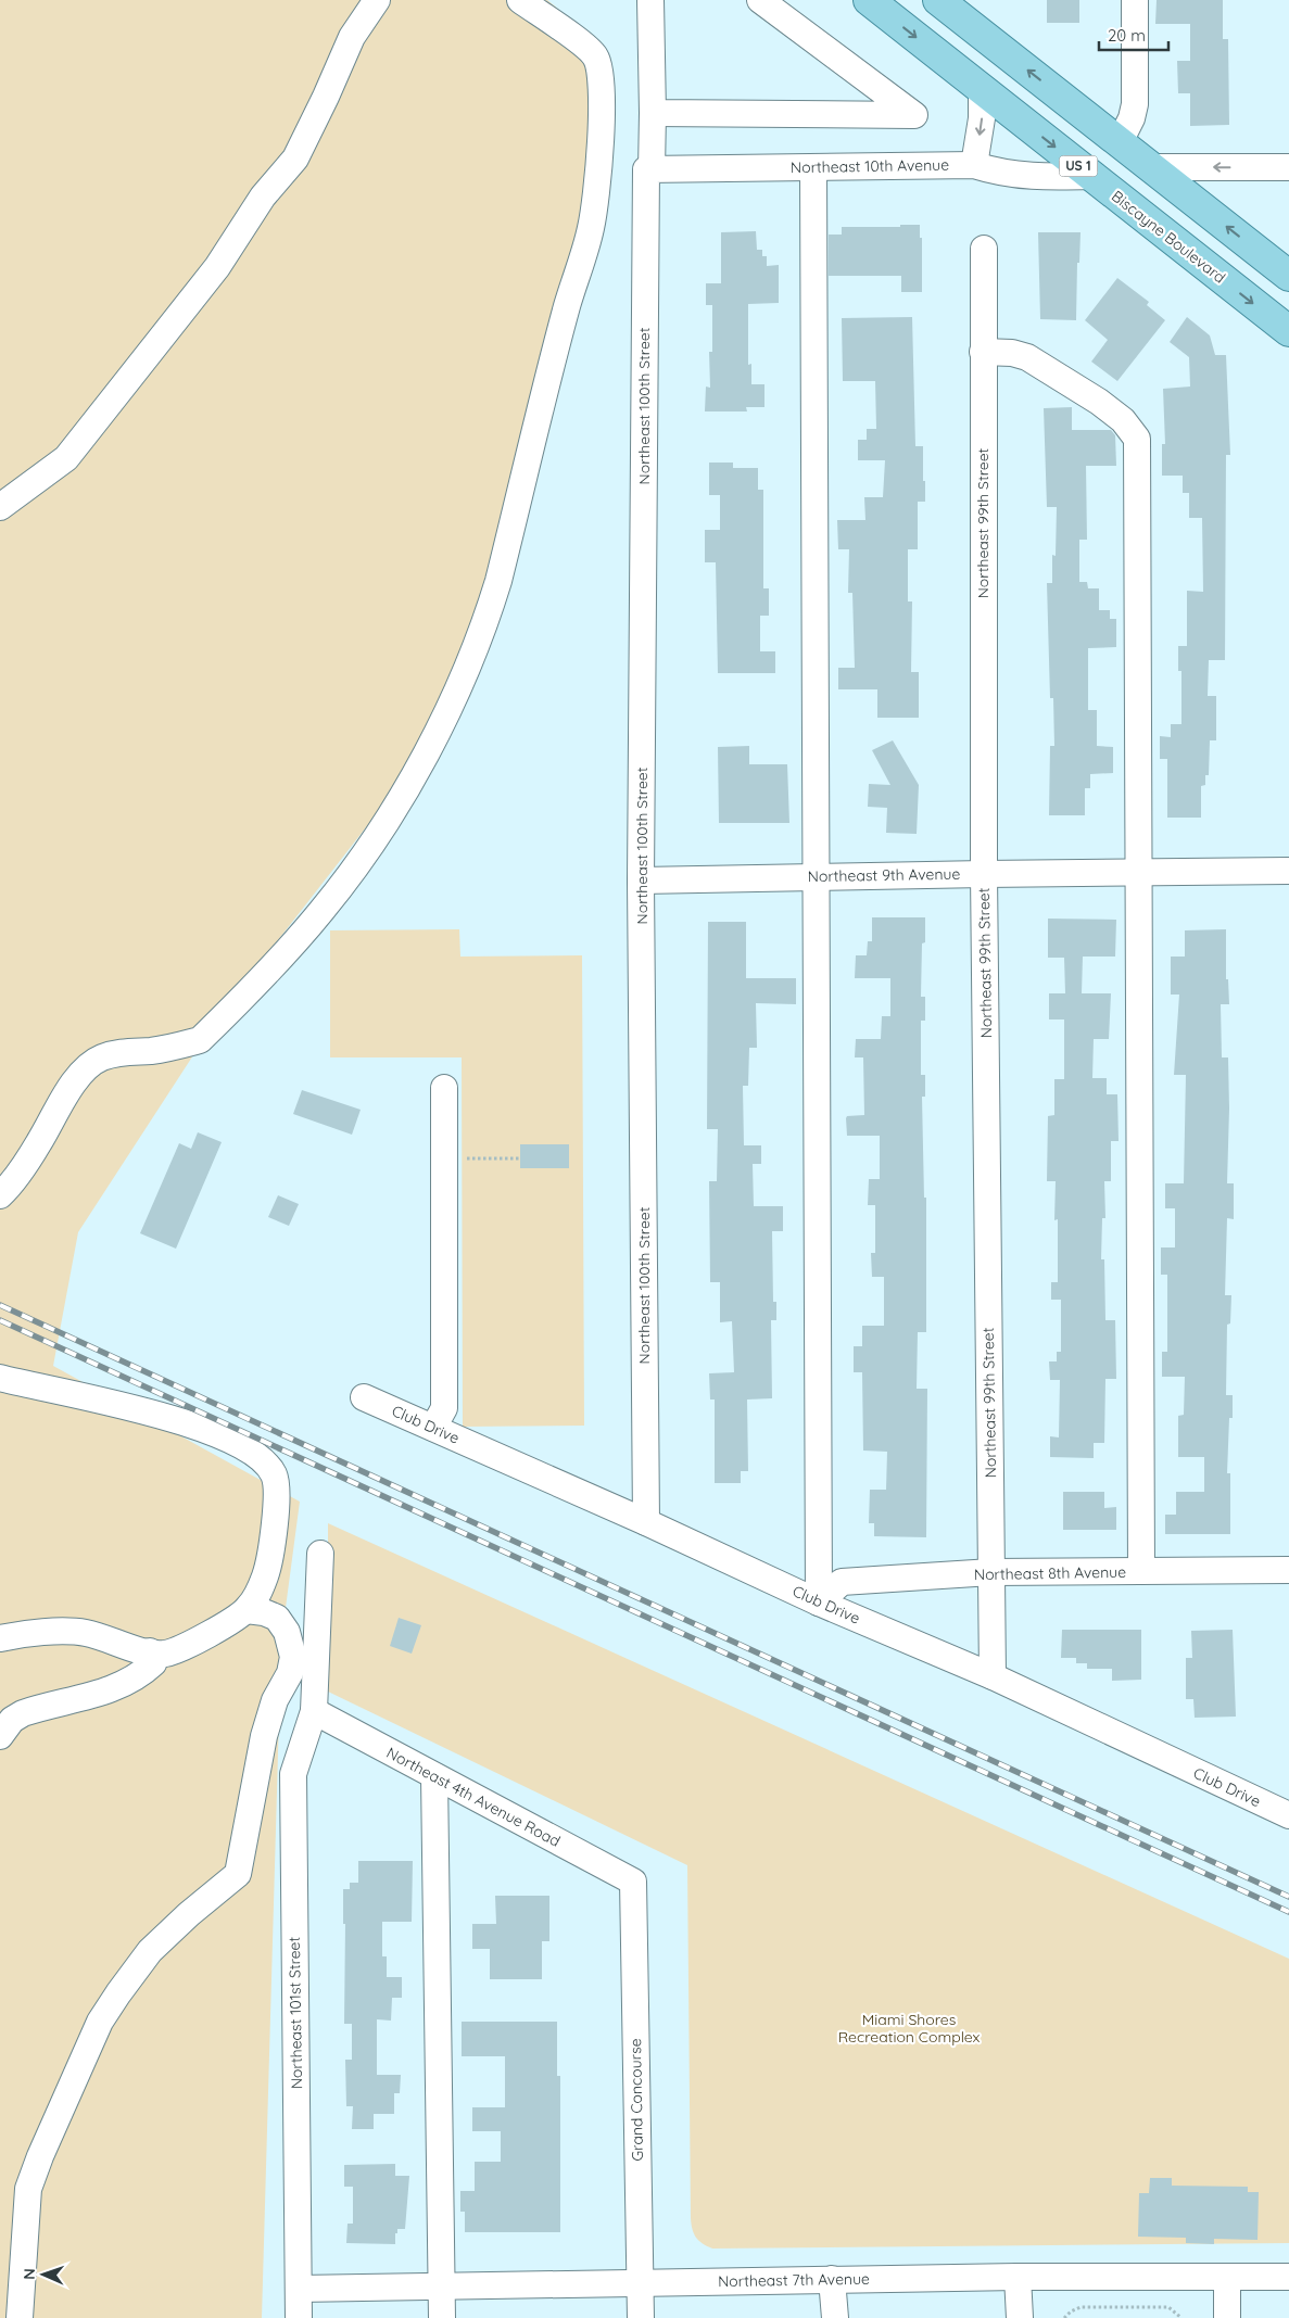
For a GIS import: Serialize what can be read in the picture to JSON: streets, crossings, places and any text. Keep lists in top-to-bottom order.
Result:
{
  "streets": {
    "main road": ["US 1", "Biscayne Boulevard"],
    "street": [
      "Northeast 10th Avenue",
      "Northeast 100th Street",
      "Northeast 99th Street",
      "Northeast 9th Avenue",
      "Club Drive",
      "Northeast 8th Avenue",
      "Northeast 4th Avenue Road",
      "Northeast 101st Street",
      "Grand Concourse",
      "Northeast 7th Avenue"
    ]
  },
  "crossings": [
    ["Northeast 10th Avenue", "Biscayne Boulevard"],
    ["Northeast 10th Avenue", "Northeast 100th Street"],
    ["Northeast 100th Street", "Northeast 9th Avenue"],
    ["Northeast 100th Street", "Club Drive"],
    ["Northeast 99th Street", "Northeast 9th Avenue"],
    ["Northeast 99th Street", "Club Drive"],
    ["Northeast 99th Street", "Northeast 8th Avenue"],
    ["Club Drive", "Northeast 8th Avenue"],
    ["Northeast 4th Avenue Road", "Northeast 101st Street"],
    ["Northeast 4th Avenue Road", "Grand Concourse"],
    ["Northeast 101st Street", "Northeast 7th Avenue"],
    ["Grand Concourse", "Northeast 7th Avenue"]
  ],
  "parks": ["Miami Shores Recreation Complex"],
  "scale_bar": "20 m",
  "north": "left"
}
